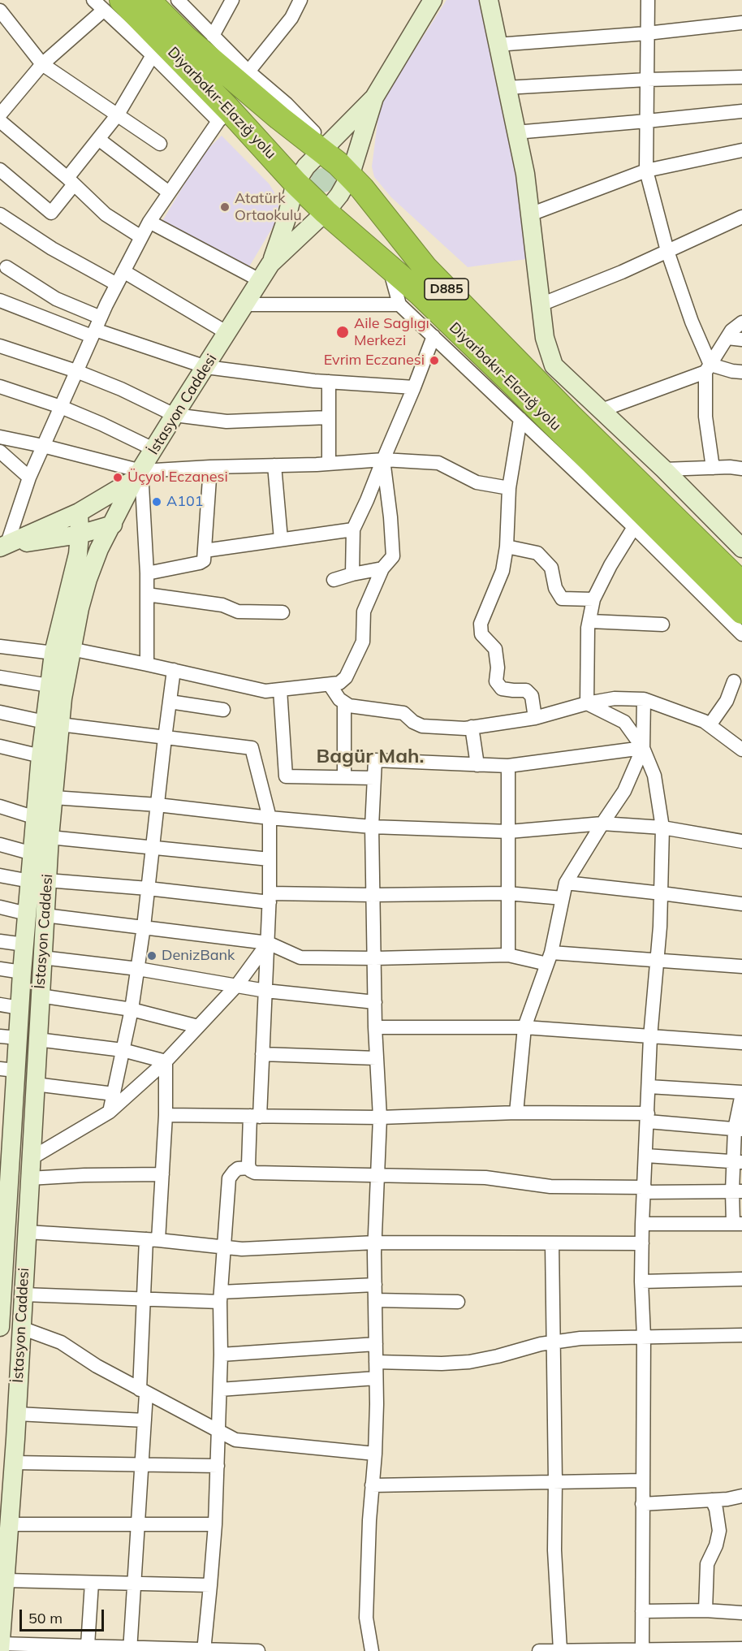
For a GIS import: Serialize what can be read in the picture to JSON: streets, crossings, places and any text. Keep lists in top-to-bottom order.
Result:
{
  "streets": {
    "highway": ["Diyarbakır-Elazığ yolu", "D885"],
    "main road": ["İstasyon Caddesi"]
  },
  "districts": ["Bagür Mah."],
  "places": [
    "Atatürk Ortaokulu",
    "Aile Saglıgı Merkezi",
    "Evrim Eczanesi",
    "Üçyol Eczanesi",
    "A101",
    "DenizBank"
  ],
  "scale_bar": "50 m"
}
